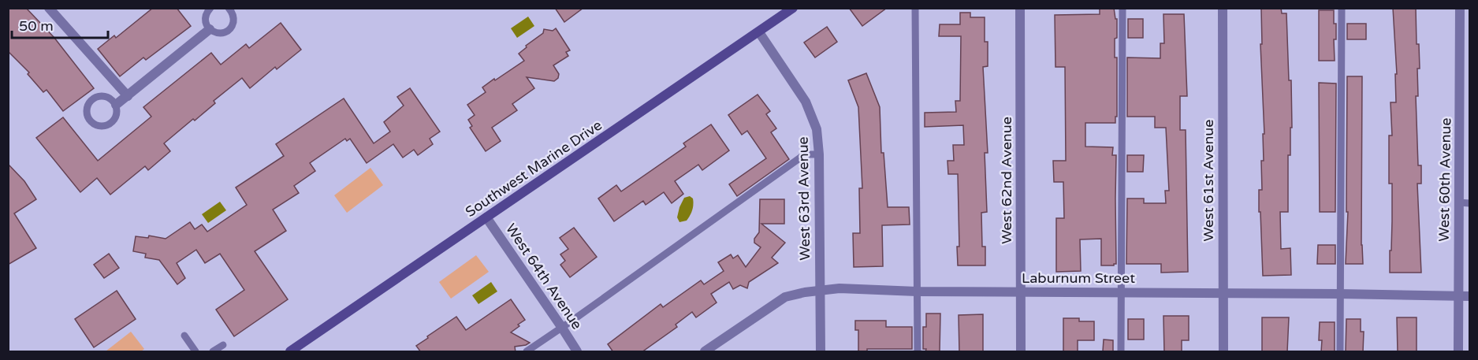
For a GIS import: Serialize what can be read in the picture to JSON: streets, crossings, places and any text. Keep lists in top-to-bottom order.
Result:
{
  "streets": {
    "main road": ["Southwest Marine Drive"],
    "street": [
      "West 60th Avenue",
      "West 62nd Avenue",
      "West 61st Avenue",
      "West 63rd Avenue",
      "West 64th Avenue",
      "Laburnum Street"
    ]
  },
  "crossings": [
    ["Southwest Marine Drive", "West 63rd Avenue"],
    ["Southwest Marine Drive", "West 64th Avenue"],
    ["West 60th Avenue", "Laburnum Street"],
    ["West 62nd Avenue", "Laburnum Street"],
    ["West 61st Avenue", "Laburnum Street"],
    ["West 63rd Avenue", "Laburnum Street"]
  ],
  "scale_bar": "50 m"
}
